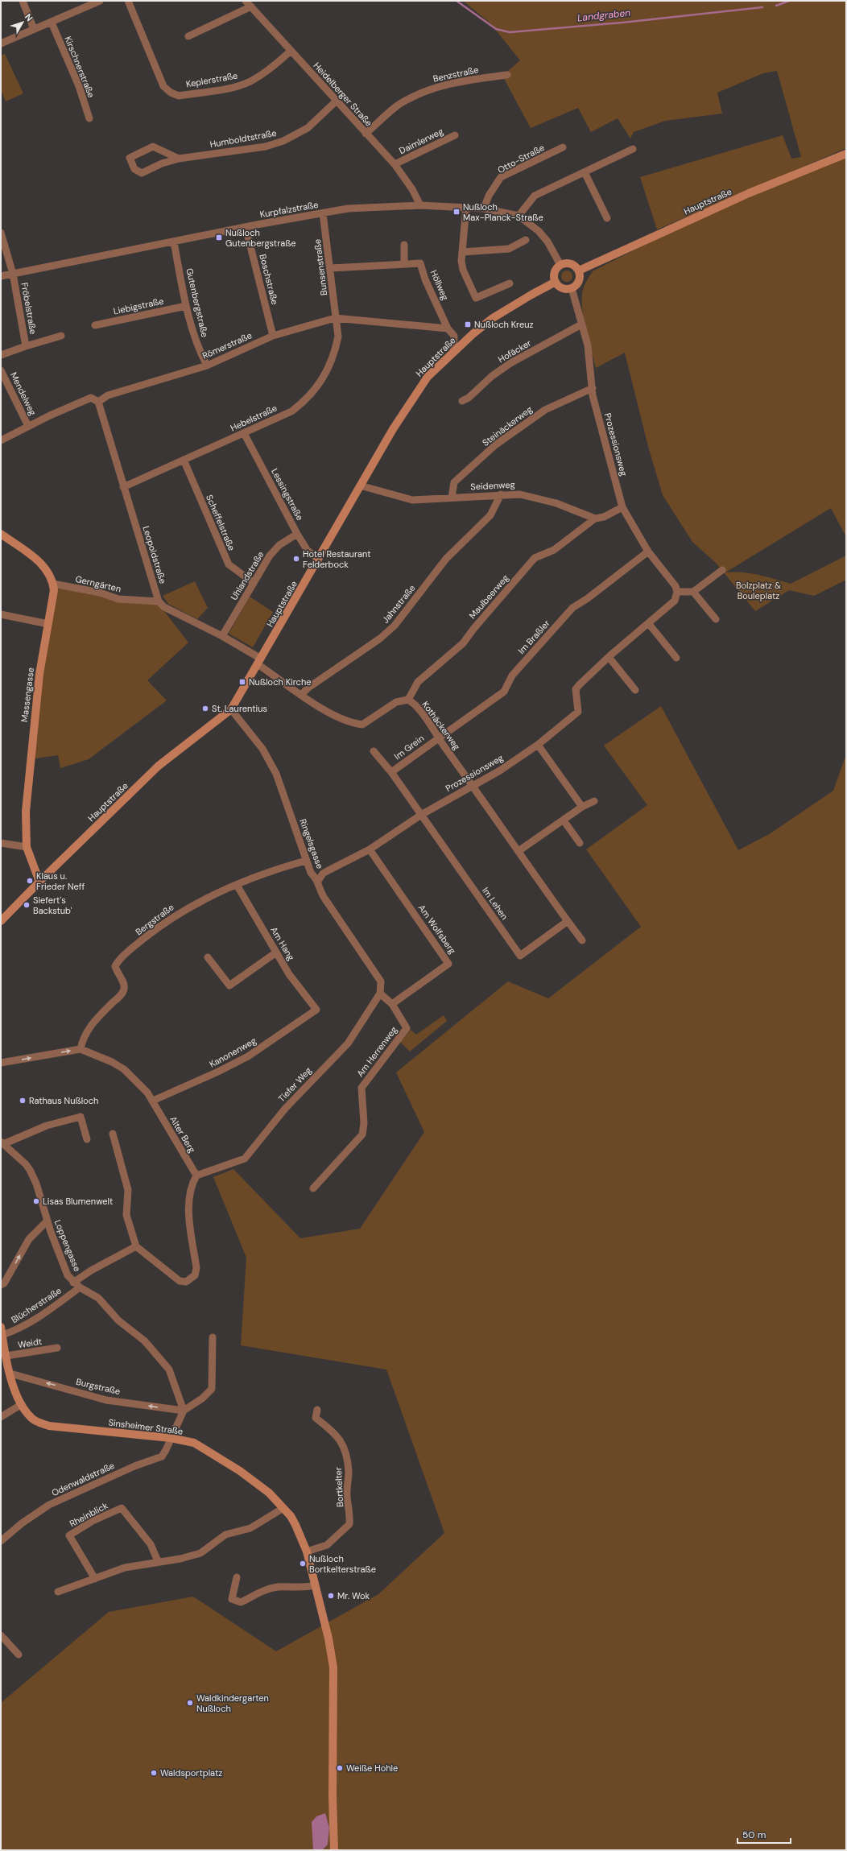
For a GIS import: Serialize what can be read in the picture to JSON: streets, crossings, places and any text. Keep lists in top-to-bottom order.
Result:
{
  "streets": {
    "main road": ["Hauptstraße", "Massengasse", "Sinsheimer Straße"],
    "street": [
      "Kirschnerstraße",
      "Benzstraße",
      "Keplerstraße",
      "Heidelberger Straße",
      "Humboldtstraße",
      "Daimlerweg",
      "Otto-Straße",
      "Kurpfalzstraße",
      "Bunsenstraße",
      "Boschstraße",
      "Höllweg",
      "Gutenbergstraße",
      "Liebigstraße",
      "Fröbelstraße",
      "Römerstraße",
      "Hofäcker",
      "Mendelweg",
      "Hebelstraße",
      "Steinäckerweg",
      "Prozessionsweg",
      "Seidenweg",
      "Lessingstraße",
      "Scheffelstraße",
      "Leopoldstraße",
      "Uhlandstraße",
      "Gerngärten",
      "Maulbeerweg",
      "Jahnstraße",
      "Im Braßler",
      "Kothäckerweg",
      "Im Grein",
      "Ringelsgasse",
      "Im Lehen",
      "Bergstraße",
      "Am Wolfsberg",
      "Am Hang",
      "Am Herrenweg",
      "Kanonenweg",
      "Tiefer Weg",
      "Alter Berg",
      "Loppengasse",
      "Blücherstraße",
      "Weidt",
      "Burgstraße",
      "Odenwaldstraße",
      "Bortkelter",
      "Rheinblick"
    ]
  },
  "crossings": [
    ["Benzstraße", "Heidelberger Straße"],
    ["Keplerstraße", "Heidelberger Straße"],
    ["Heidelberger Straße", "Humboldtstraße"],
    ["Heidelberger Straße", "Daimlerweg"],
    ["Heidelberger Straße", "Kurpfalzstraße"],
    ["Otto-Straße", "Kurpfalzstraße"],
    ["Hauptstraße", "Kurpfalzstraße"],
    ["Hauptstraße", "Prozessionsweg"],
    ["Hauptstraße", "Seidenweg"],
    ["Hauptstraße", "Lessingstraße"],
    ["Hauptstraße", "Massengasse"],
    ["Hauptstraße", "Ringelsgasse"],
    ["Kurpfalzstraße", "Bunsenstraße"],
    ["Kurpfalzstraße", "Boschstraße"],
    ["Kurpfalzstraße", "Gutenbergstraße"],
    ["Kurpfalzstraße", "Fröbelstraße"],
    ["Kurpfalzstraße", "Prozessionsweg"],
    ["Bunsenstraße", "Höllweg"],
    ["Bunsenstraße", "Römerstraße"],
    ["Bunsenstraße", "Hebelstraße"],
    ["Boschstraße", "Römerstraße"],
    ["Höllweg", "Römerstraße"],
    ["Gutenbergstraße", "Liebigstraße"],
    ["Gutenbergstraße", "Römerstraße"],
    ["Römerstraße", "Hebelstraße"],
    ["Römerstraße", "Leopoldstraße"],
    ["Hofäcker", "Prozessionsweg"],
    ["Hebelstraße", "Lessingstraße"],
    ["Hebelstraße", "Scheffelstraße"],
    ["Hebelstraße", "Leopoldstraße"],
    ["Steinäckerweg", "Prozessionsweg"],
    ["Steinäckerweg", "Seidenweg"],
    ["Prozessionsweg", "Im Braßler"],
    ["Prozessionsweg", "Kothäckerweg"],
    ["Prozessionsweg", "Im Grein"],
    ["Prozessionsweg", "Ringelsgasse"],
    ["Prozessionsweg", "Im Lehen"],
    ["Prozessionsweg", "Am Wolfsberg"],
    ["Seidenweg", "Maulbeerweg"],
    ["Seidenweg", "Jahnstraße"],
    ["Lessingstraße", "Uhlandstraße"],
    ["Scheffelstraße", "Uhlandstraße"],
    ["Leopoldstraße", "Gerngärten"],
    ["Gerngärten", "Massengasse"],
    ["Maulbeerweg", "Kothäckerweg"],
    ["Jahnstraße", "Kothäckerweg"],
    ["Im Braßler", "Kothäckerweg"],
    ["Im Braßler", "Im Grein"],
    ["Kothäckerweg", "Im Grein"],
    ["Im Grein", "Im Lehen"],
    ["Ringelsgasse", "Bergstraße"],
    ["Ringelsgasse", "Tiefer Weg"],
    ["Bergstraße", "Am Hang"],
    ["Bergstraße", "Alter Berg"],
    ["Am Wolfsberg", "Am Herrenweg"],
    ["Am Hang", "Kanonenweg"],
    ["Am Herrenweg", "Tiefer Weg"],
    ["Kanonenweg", "Alter Berg"],
    ["Tiefer Weg", "Alter Berg"],
    ["Loppengasse", "Blücherstraße"],
    ["Loppengasse", "Burgstraße"],
    ["Blücherstraße", "Sinsheimer Straße"],
    ["Weidt", "Sinsheimer Straße"],
    ["Burgstraße", "Sinsheimer Straße"],
    ["Sinsheimer Straße", "Odenwaldstraße"],
    ["Sinsheimer Straße", "Bortkelter"]
  ],
  "one_way": ["Burgstraße"],
  "water": ["Landgraben"],
  "parks": ["Bolzplatz & Bouleplatz"],
  "places": {
    "transit": [
      "Nußloch Max-Planck-Straße",
      "Nußloch Gutenbergstraße",
      "Nußloch Kreuz",
      "Nußloch Kirche"
    ],
    "other": [
      "Hotel Restaurant Felderbock",
      "St. Laurentius",
      "Klaus u. Frieder Neff",
      "Siefert's Backstub'",
      "Rathaus Nußloch",
      "Lisas Blumenwelt",
      "Nußloch Bortkelterstraße",
      "Mr. Wok",
      "Waldkindergarten Nußloch",
      "Weiße Hohle",
      "Waldsportplatz"
    ]
  },
  "scale_bar": "50 m",
  "north": "top right"
}
